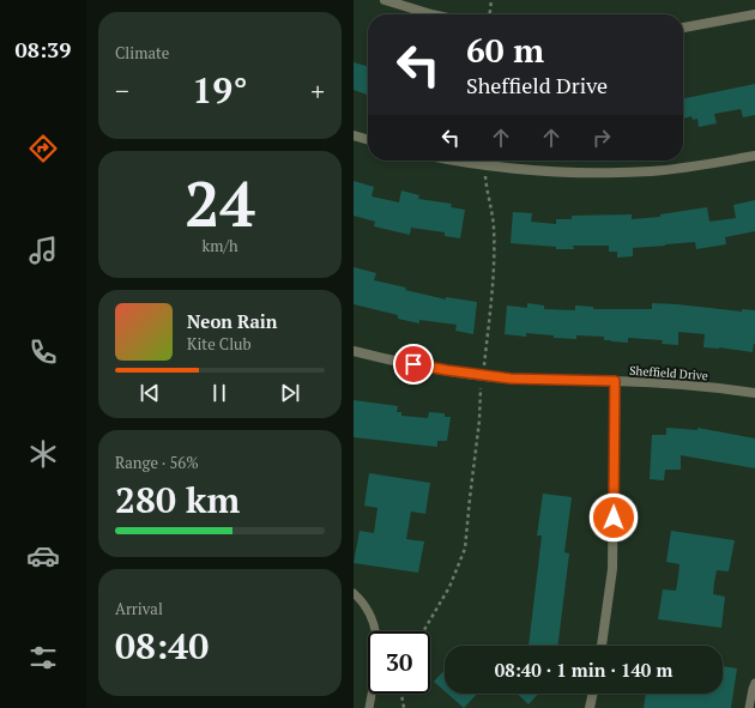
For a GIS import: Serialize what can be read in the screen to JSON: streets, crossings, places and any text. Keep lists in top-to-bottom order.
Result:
{
  "streets": {
    "street": ["Sheffield Drive"]
  },
  "page": {
    "tabs": "08:39",
    "tile": [
      "Climate",
      ["24", "km/h"],
      ["Range · 56%", "280 km"],
      ["Arrival", "08:40"]
    ],
    "turn": ["60 m", "Sheffield Drive"],
    "heat": ["−", "19°", "+"],
    "song": ["Neon Rain", "Kite Club"],
    "limit": "30",
    "trip": "08:40 · 1 min · 140 m"
  }
}
